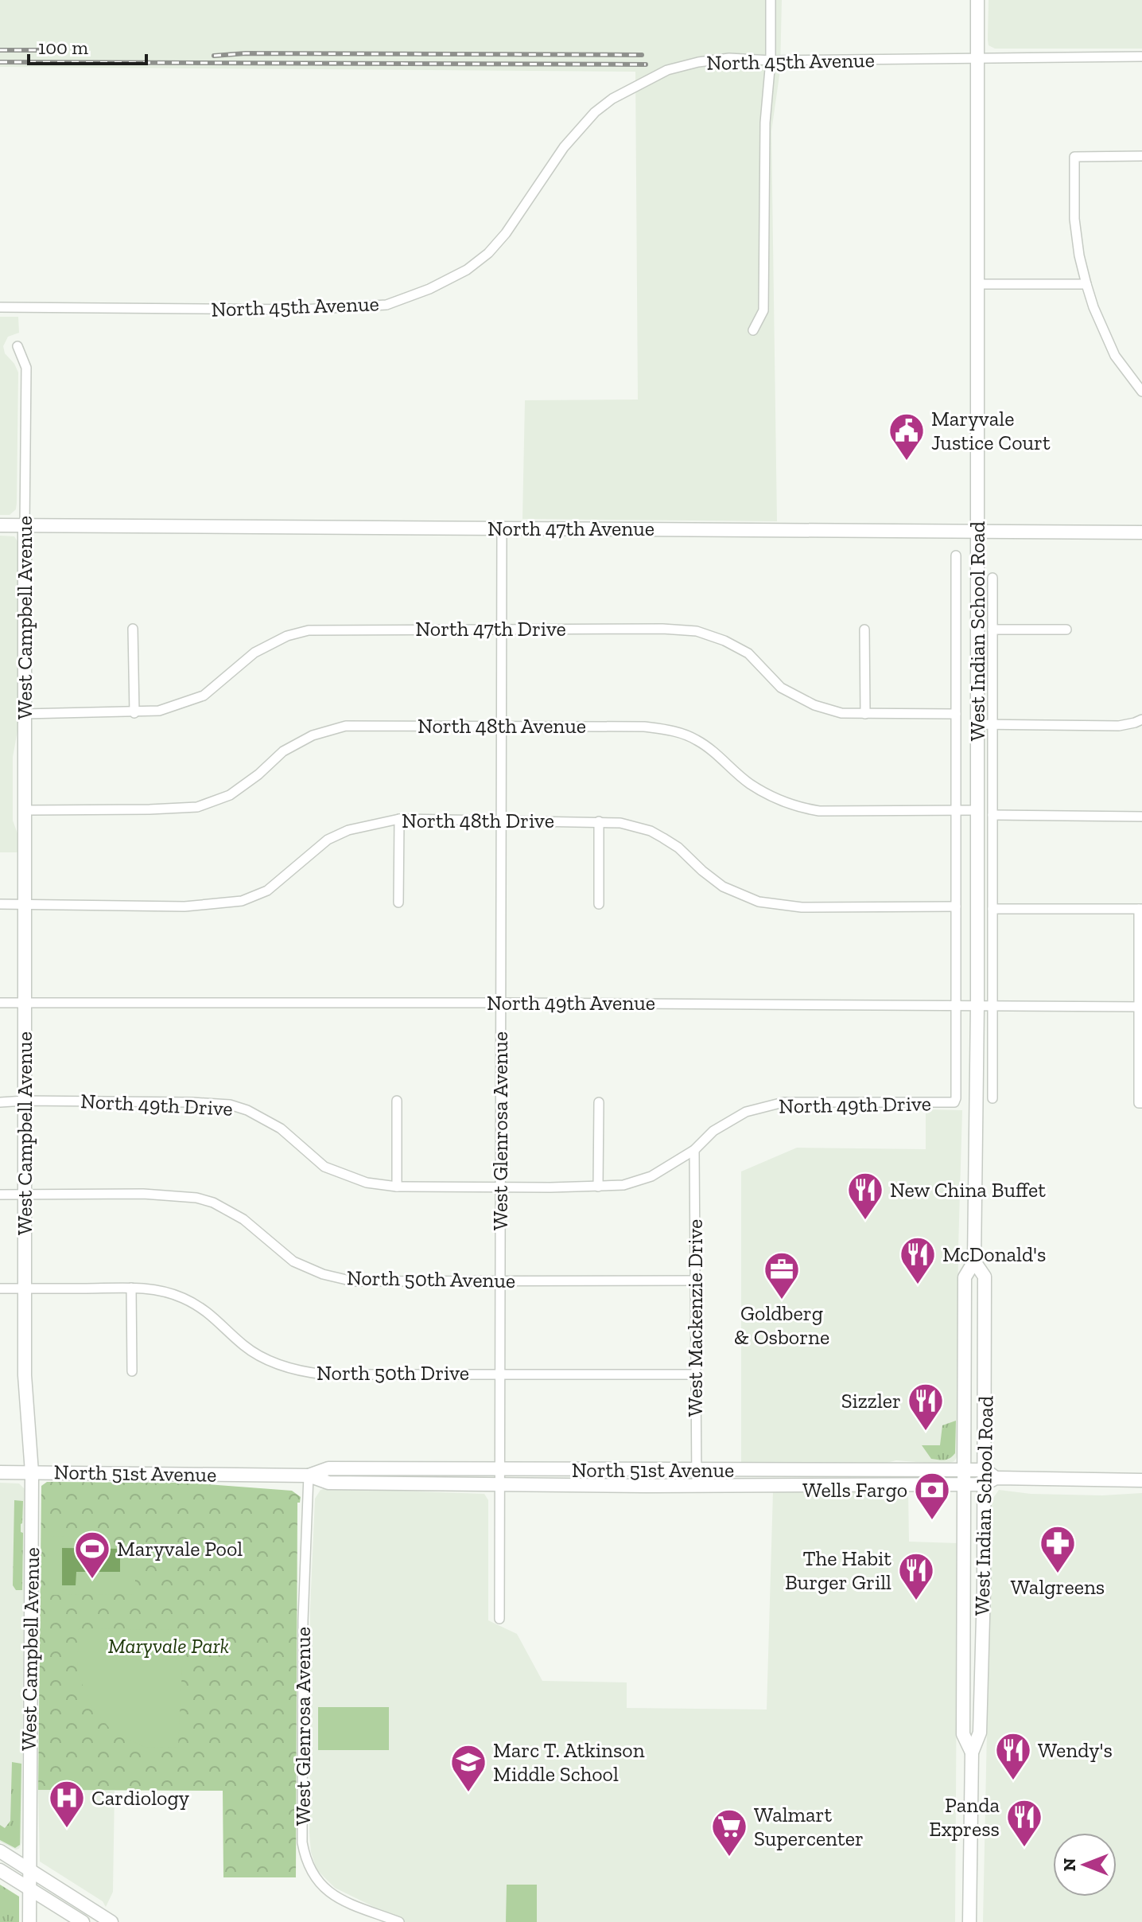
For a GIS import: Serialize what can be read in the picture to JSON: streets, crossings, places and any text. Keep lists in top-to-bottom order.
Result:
{
  "streets": {
    "main road": [
      "North 47th Avenue",
      "West Campbell Avenue",
      "West Indian School Road",
      "North 51st Avenue"
    ],
    "street": [
      "North 45th Avenue",
      "North 47th Drive",
      "North 48th Avenue",
      "North 48th Drive",
      "North 49th Avenue",
      "North 49th Drive",
      "West Glenrosa Avenue",
      "North 50th Avenue",
      "West Mackenzie Drive",
      "North 50th Drive"
    ]
  },
  "crossings": [
    ["North 45th Avenue", "West Indian School Road"],
    ["North 47th Avenue", "West Campbell Avenue"],
    ["North 47th Avenue", "West Indian School Road"],
    ["North 47th Avenue", "West Glenrosa Avenue"],
    ["West Campbell Avenue", "North 47th Drive"],
    ["West Campbell Avenue", "North 48th Avenue"],
    ["West Campbell Avenue", "North 48th Drive"],
    ["West Campbell Avenue", "North 49th Avenue"],
    ["West Campbell Avenue", "North 49th Drive"],
    ["West Campbell Avenue", "North 50th Avenue"],
    ["West Campbell Avenue", "North 50th Drive"],
    ["West Campbell Avenue", "North 51st Avenue"],
    ["North 47th Drive", "West Indian School Road"],
    ["North 47th Drive", "West Glenrosa Avenue"],
    ["West Indian School Road", "North 48th Avenue"],
    ["West Indian School Road", "North 48th Drive"],
    ["West Indian School Road", "North 49th Avenue"],
    ["West Indian School Road", "North 49th Drive"],
    ["West Indian School Road", "North 51st Avenue"],
    ["North 48th Avenue", "West Glenrosa Avenue"],
    ["North 48th Drive", "West Glenrosa Avenue"],
    ["North 49th Avenue", "West Glenrosa Avenue"],
    ["North 49th Drive", "West Glenrosa Avenue"],
    ["North 49th Drive", "West Mackenzie Drive"],
    ["West Glenrosa Avenue", "North 50th Avenue"],
    ["West Glenrosa Avenue", "North 50th Drive"],
    ["West Glenrosa Avenue", "North 51st Avenue"],
    ["North 50th Avenue", "West Mackenzie Drive"],
    ["West Mackenzie Drive", "North 50th Drive"],
    ["West Mackenzie Drive", "North 51st Avenue"]
  ],
  "parks": ["Maryvale Park"],
  "places": {
    "public building": ["Maryvale Justice Court"],
    "restaurant": [
      "New China Buffet",
      "McDonald's",
      "Sizzler",
      "The Habit Burger Grill",
      "Wendy's",
      "Panda Express"
    ],
    "office": ["Goldberg & Osborne"],
    "bank": ["Wells Fargo"],
    "pharmacy": ["Walgreens"],
    "sports": ["Maryvale Pool"],
    "school or university": ["Marc T. Atkinson Middle School"],
    "hospital": ["Cardiology"],
    "supermarket": ["Walmart Supercenter"]
  },
  "scale_bar": "100 m",
  "north": "left"
}
